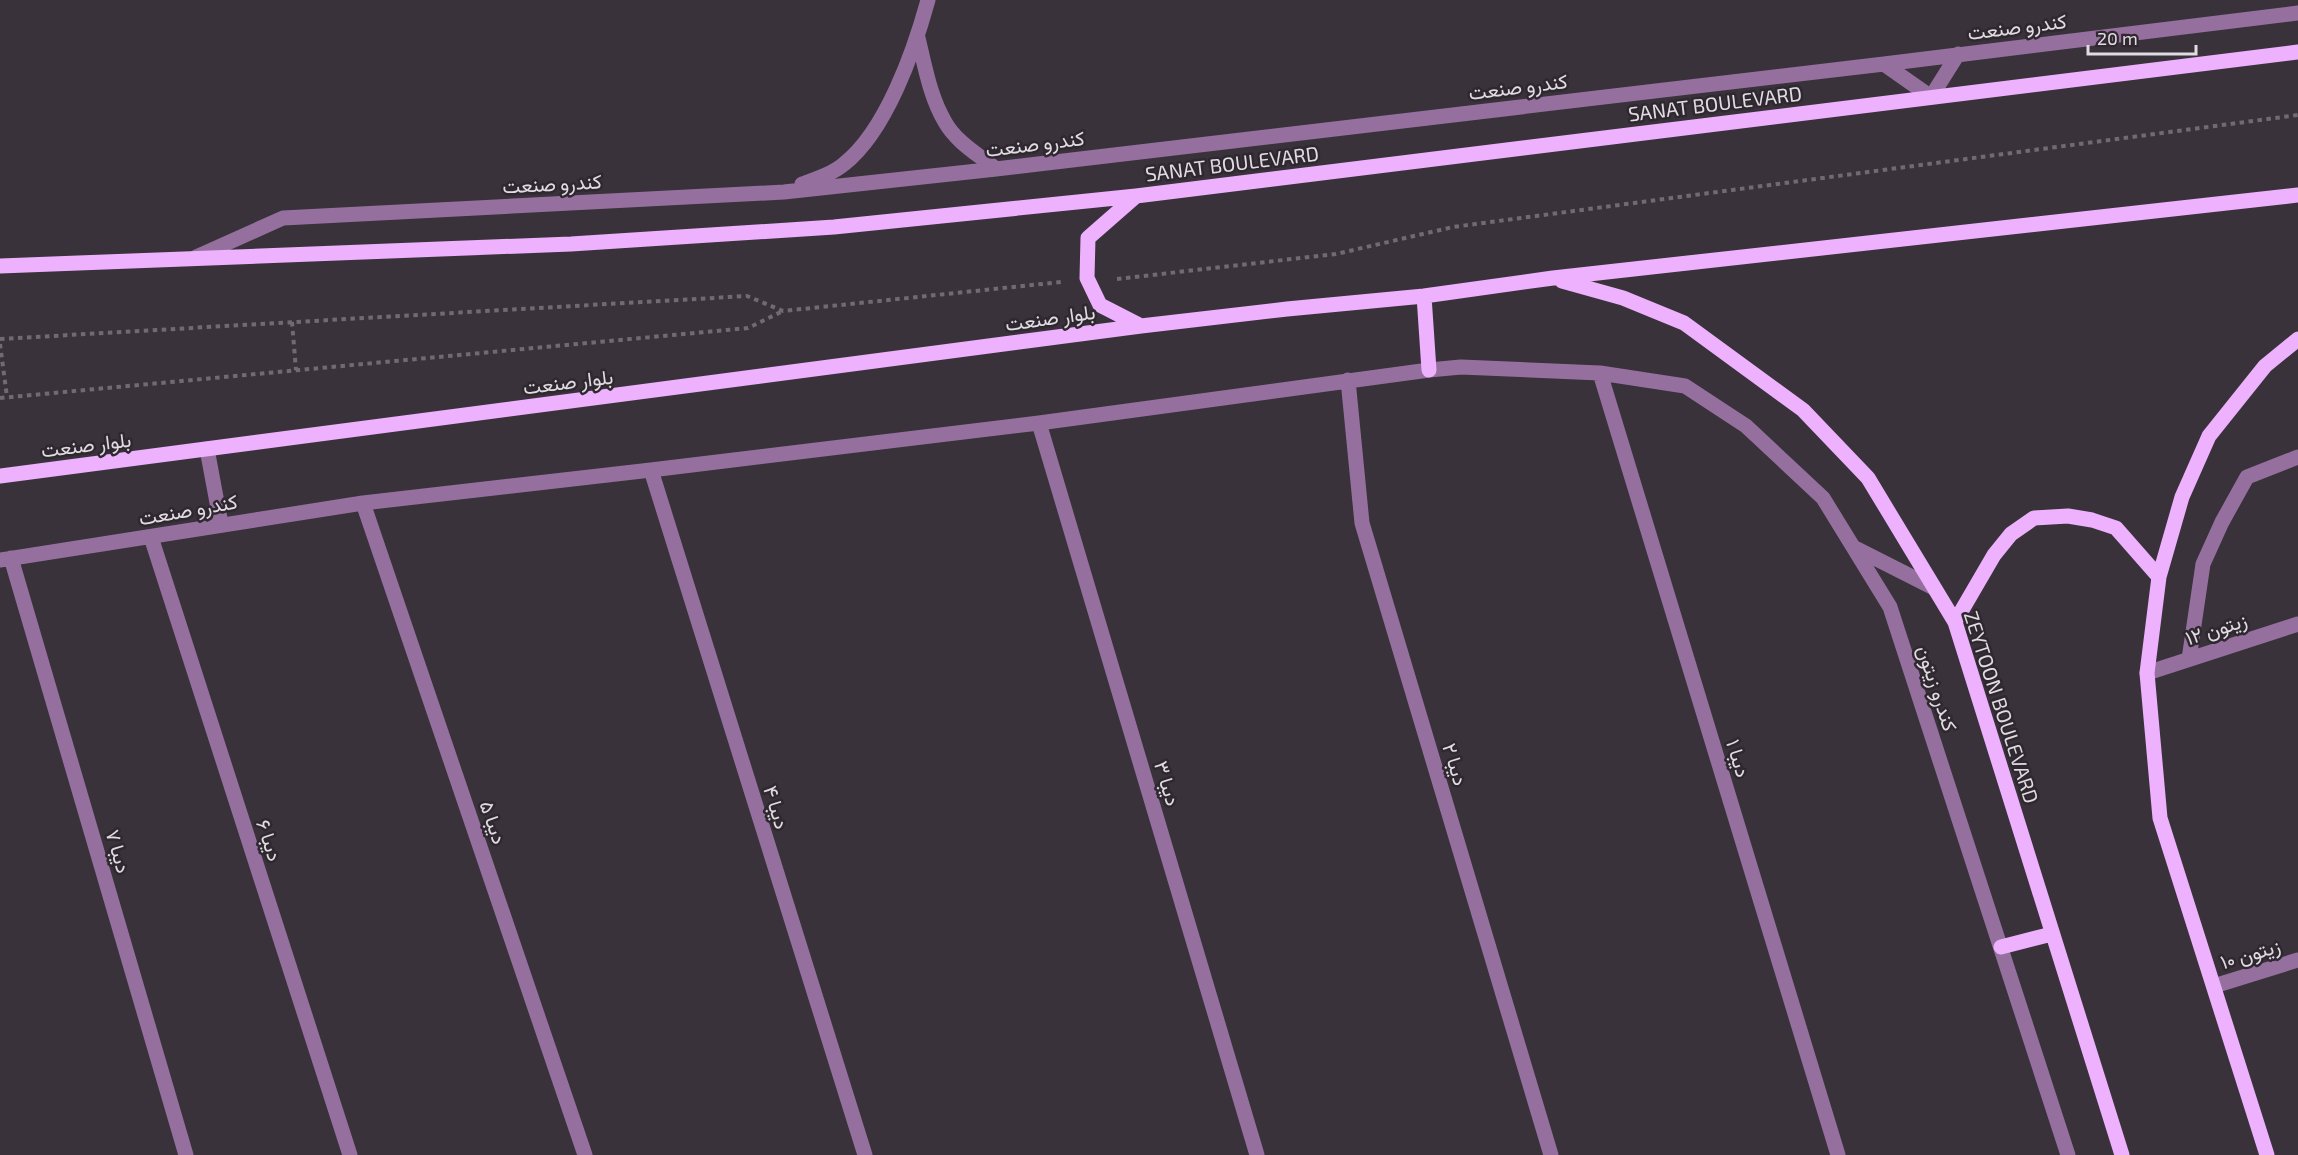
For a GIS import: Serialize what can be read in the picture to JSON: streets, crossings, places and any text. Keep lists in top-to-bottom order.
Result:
{
  "streets": {
    "main road": ["SANAT BOULEVARD", "بلوار صنعت", "ZEYTOON BOULEVARD"],
    "street": [
      "کندرو صنعت",
      "زیتون ۱۲",
      "کندرو زیتون",
      "دیبا ۱",
      "دیبا ۲",
      "دیبا ۳",
      "دیبا ۴",
      "دیبا ۵",
      "دیبا ۶",
      "دیبا ۷",
      "زیتون ۱۰"
    ]
  },
  "crossings": [
    ["کندرو صنعت", "کندرو زیتون"],
    ["کندرو صنعت", "دیبا ۱"],
    ["کندرو صنعت", "دیبا ۲"],
    ["کندرو صنعت", "دیبا ۳"],
    ["کندرو صنعت", "دیبا ۴"],
    ["کندرو صنعت", "دیبا ۵"],
    ["کندرو صنعت", "دیبا ۶"],
    ["کندرو صنعت", "دیبا ۷"],
    ["کندرو زیتون", "دیبا ۱"]
  ],
  "scale_bar": "20 m"
}
